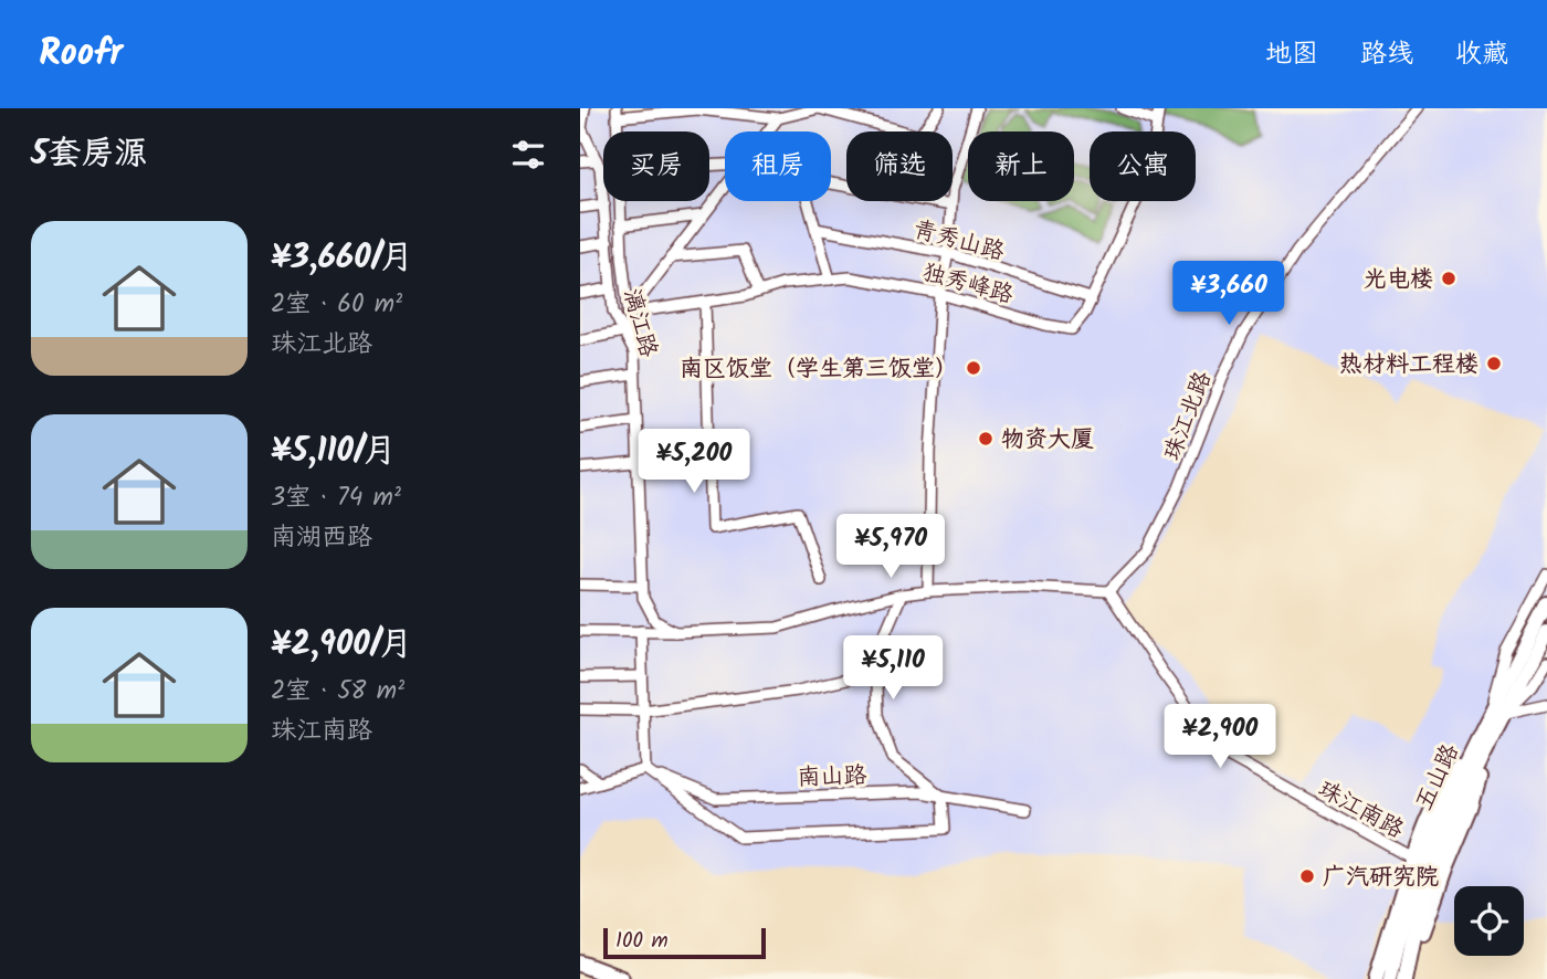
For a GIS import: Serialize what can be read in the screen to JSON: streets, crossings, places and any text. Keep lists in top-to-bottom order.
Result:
{
  "streets": {
    "main road": ["五山路"],
    "street": [
      "青秀山路",
      "独秀峰路",
      "漓江路",
      "珠江北路",
      "南山路",
      "珠江南路"
    ]
  },
  "crossings": [
    ["青秀山路", "独秀峰路"],
    ["珠江北路", "珠江南路"]
  ],
  "places": [
    "光电楼",
    "热材料工程楼",
    "南区饭堂（学生第三饭堂）",
    "物资大厦",
    "广汽研究院"
  ],
  "scale_bar": "100 m",
  "page": {
    "header": "Roofr",
    "nav": ["地图", "路线", "收藏"],
    "heading": "5套房源",
    "chip": [
      "买房",
      "租房",
      "筛选",
      "新上",
      "公寓"
    ],
    "list": [
      {
        "name": "¥3,660/月",
        "note": "2室 · 60 m² · 珠江北路"
      },
      {
        "name": "¥5,110/月",
        "note": "3室 · 74 m² · 南湖西路"
      },
      {
        "name": "¥2,900/月",
        "note": "2室 · 58 m² · 珠江南路"
      }
    ],
    "price": [
      "¥3,660",
      "¥5,200",
      "¥5,970",
      "¥5,110",
      "¥2,900"
    ],
    "scale": "100 m"
  }
}
